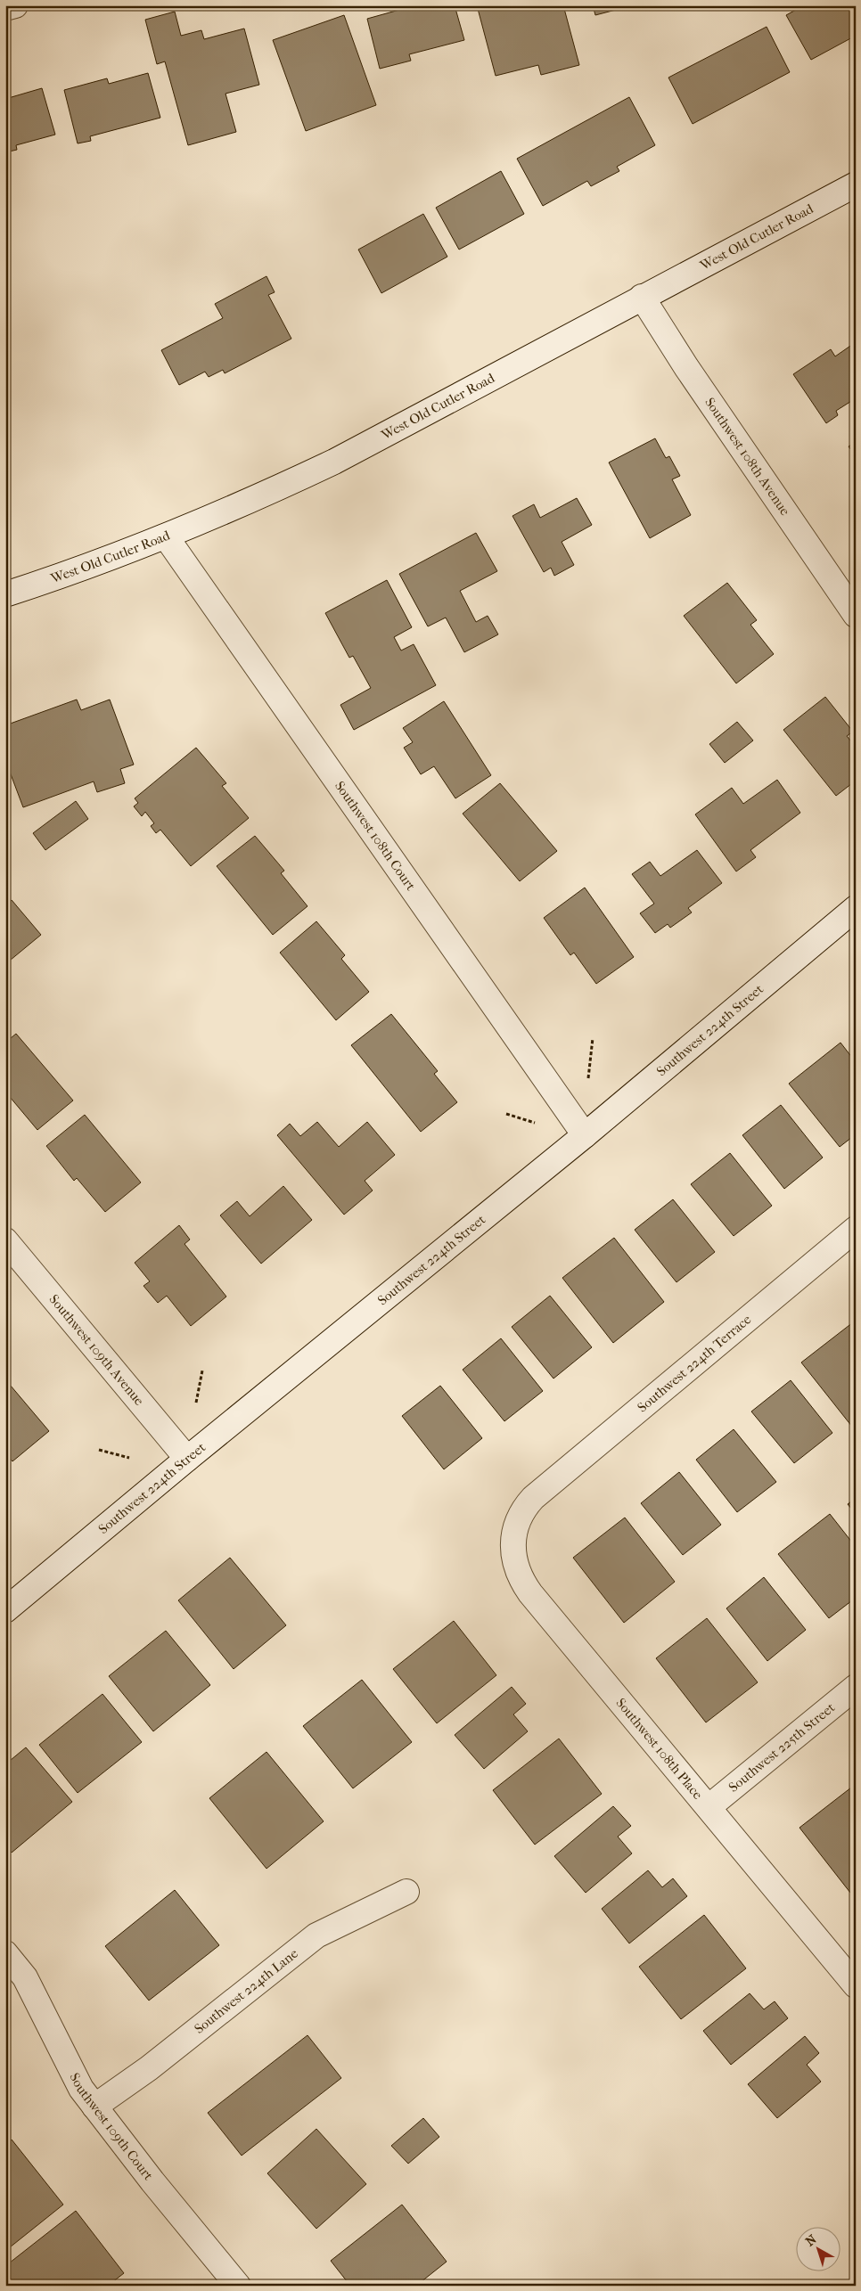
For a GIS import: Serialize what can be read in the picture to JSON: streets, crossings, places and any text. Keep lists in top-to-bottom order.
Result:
{
  "streets": {
    "street": [
      "West Old Cutler Road",
      "Southwest 108th Avenue",
      "Southwest 108th Court",
      "Southwest 224th Street",
      "Southwest 109th Avenue",
      "Southwest 224th Terrace",
      "Southwest 225th Street",
      "Southwest 108th Place",
      "Southwest 224th Lane",
      "Southwest 109th Court"
    ]
  },
  "crossings": [
    ["West Old Cutler Road", "Southwest 108th Avenue"],
    ["West Old Cutler Road", "Southwest 108th Court"],
    ["Southwest 108th Court", "Southwest 224th Street"],
    ["Southwest 224th Street", "Southwest 109th Avenue"],
    ["Southwest 224th Terrace", "Southwest 108th Place"],
    ["Southwest 225th Street", "Southwest 108th Place"],
    ["Southwest 224th Lane", "Southwest 109th Court"]
  ],
  "north": "top left"
}
